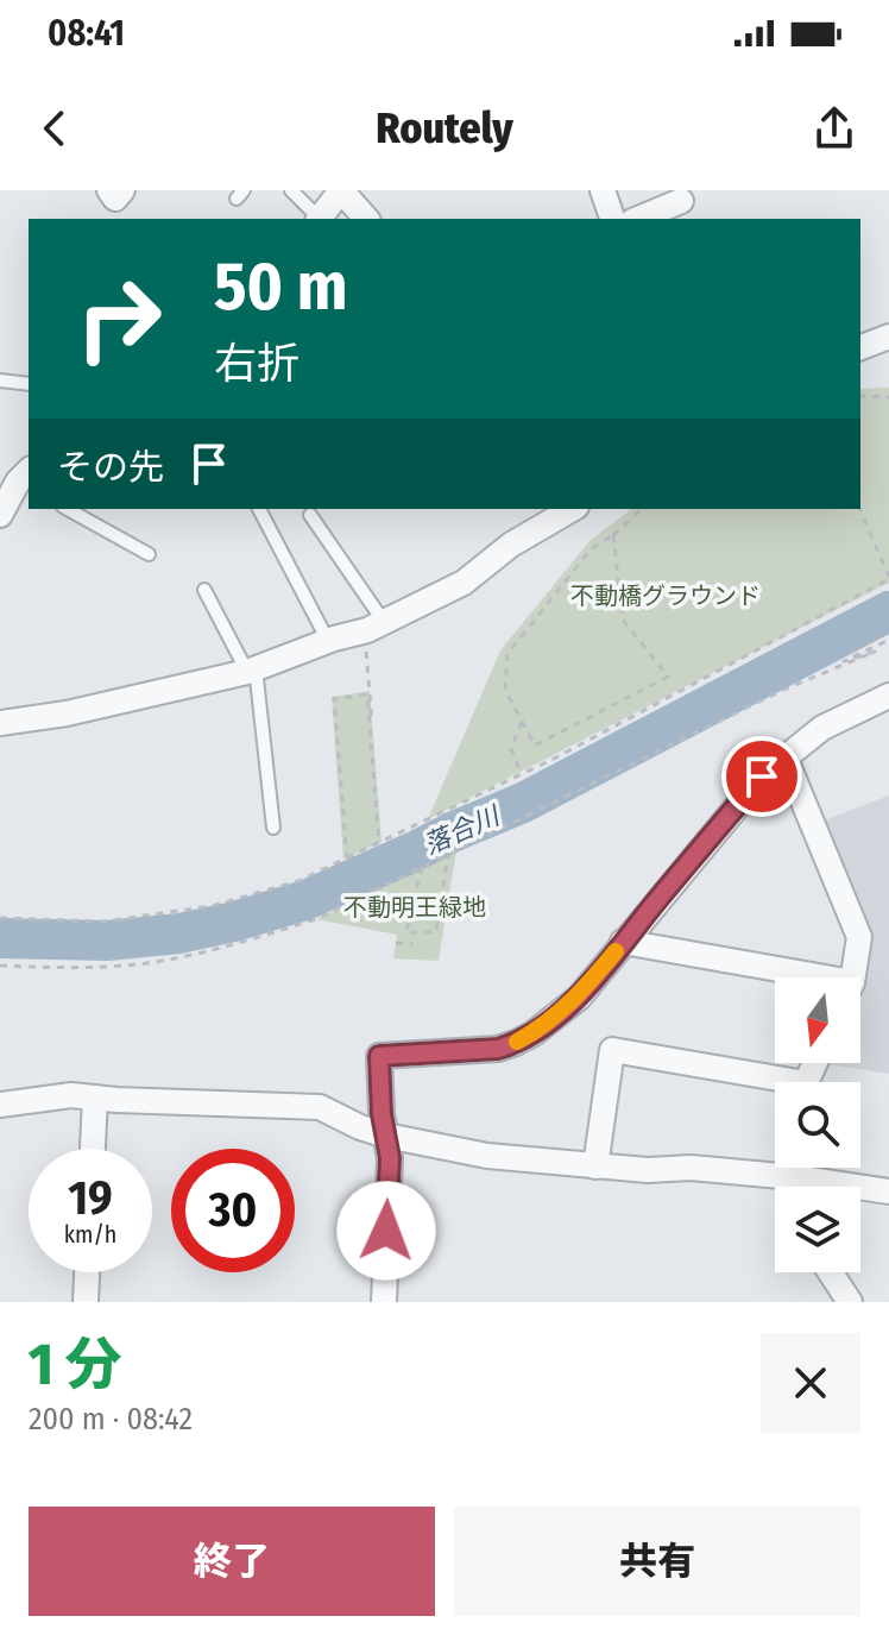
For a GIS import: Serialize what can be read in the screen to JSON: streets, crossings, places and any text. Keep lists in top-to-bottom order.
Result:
{
  "water": ["落合川"],
  "parks": ["不動橋グラウンド", "不動明王緑地"],
  "north": "bottom",
  "page": {
    "status": "08:41",
    "header": "Routely",
    "turn": ["50 m", "右折"],
    "then": "その先",
    "speed": "19 km/h",
    "limit": "30",
    "heading": ["1 分", "200 m · 08:42"],
    "buttons": ["終了", "共有"]
  }
}
